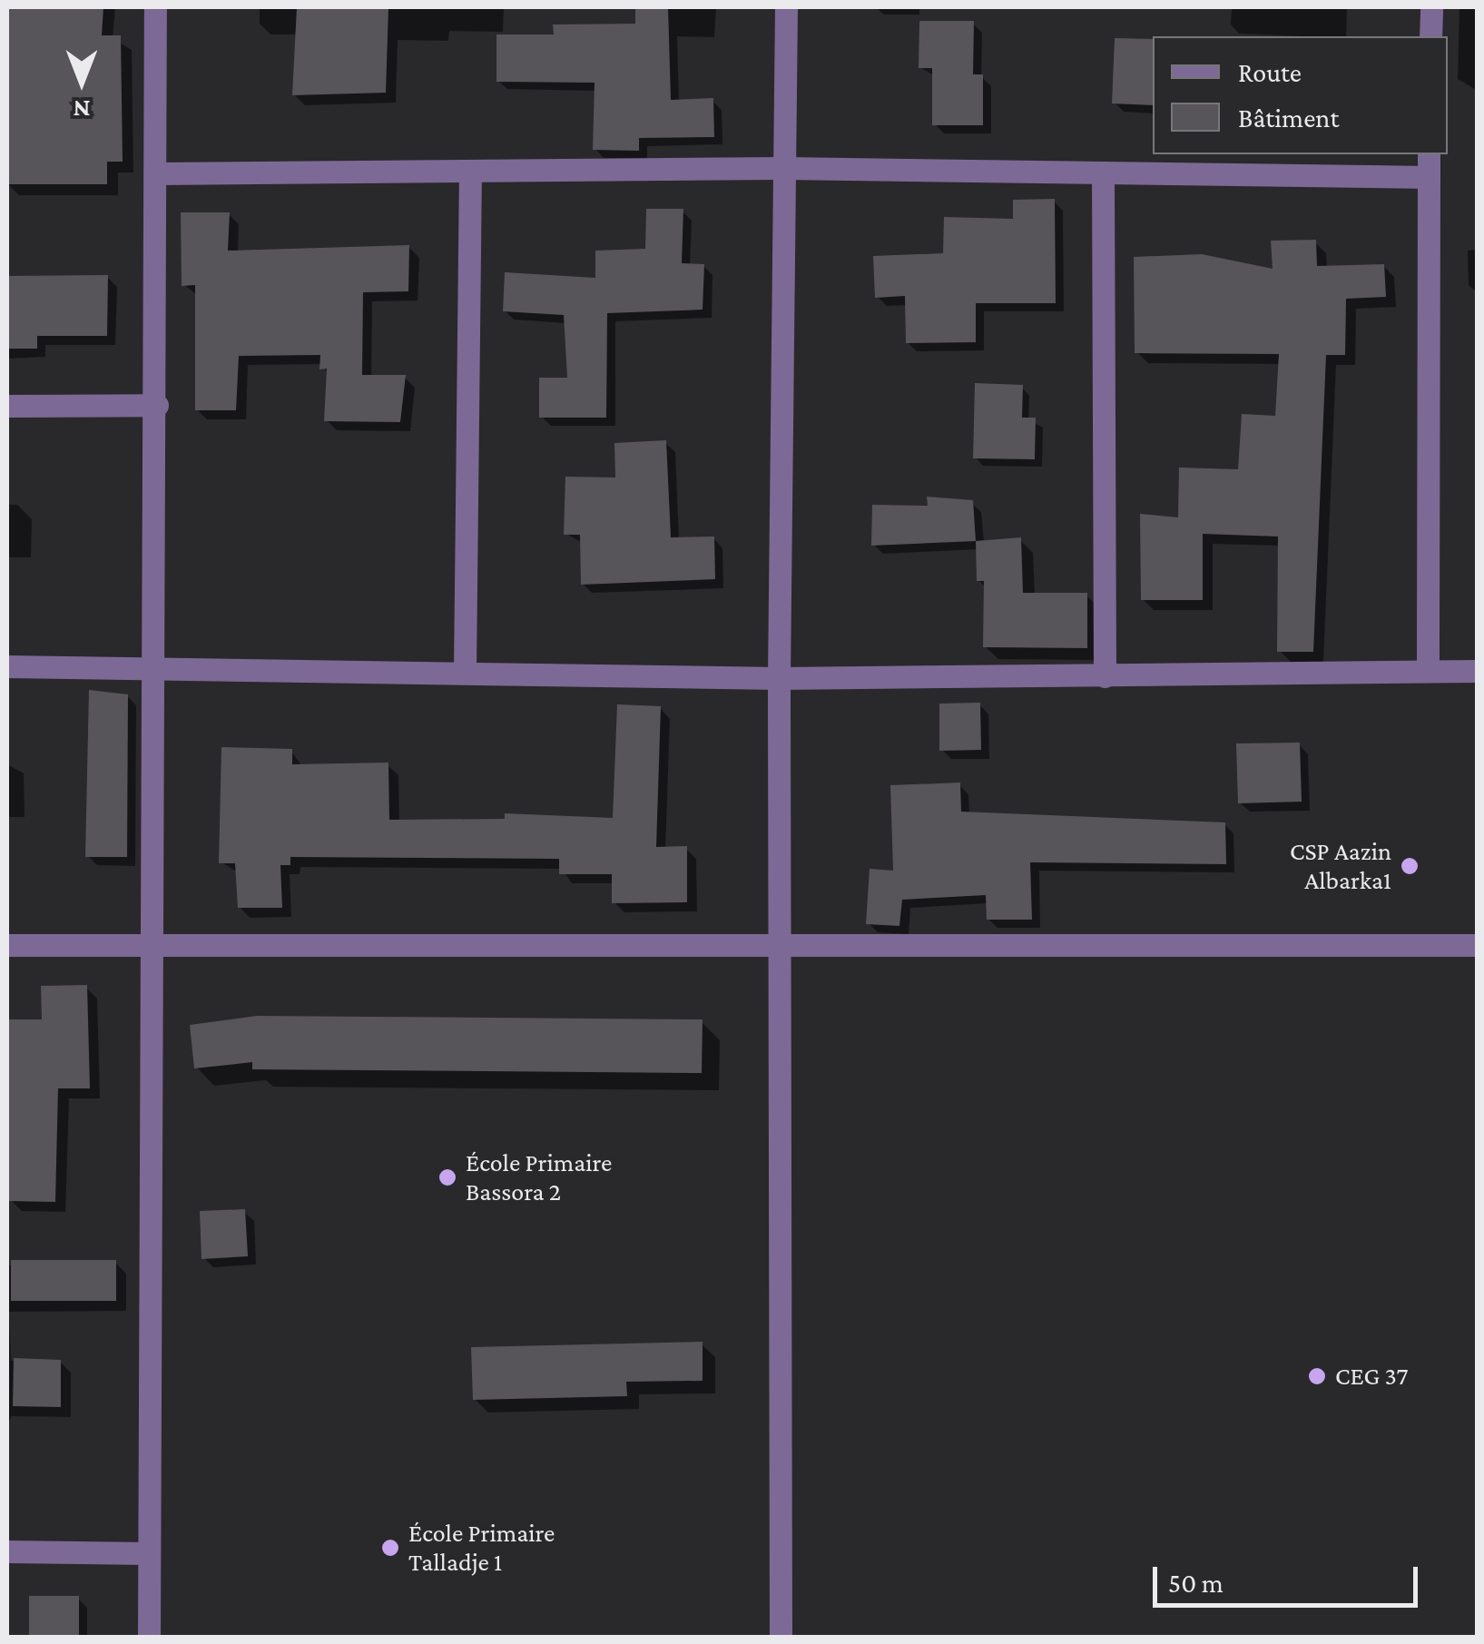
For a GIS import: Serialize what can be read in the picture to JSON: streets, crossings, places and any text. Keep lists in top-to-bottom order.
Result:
{
  "places": [
    "CSP Aazin Albarka1",
    "École Primaire Bassora 2",
    "CEG 37",
    "École Primaire Talladje 1"
  ],
  "legend": ["Route", "Bâtiment"],
  "scale_bar": "50 m",
  "north": "bottom"
}
